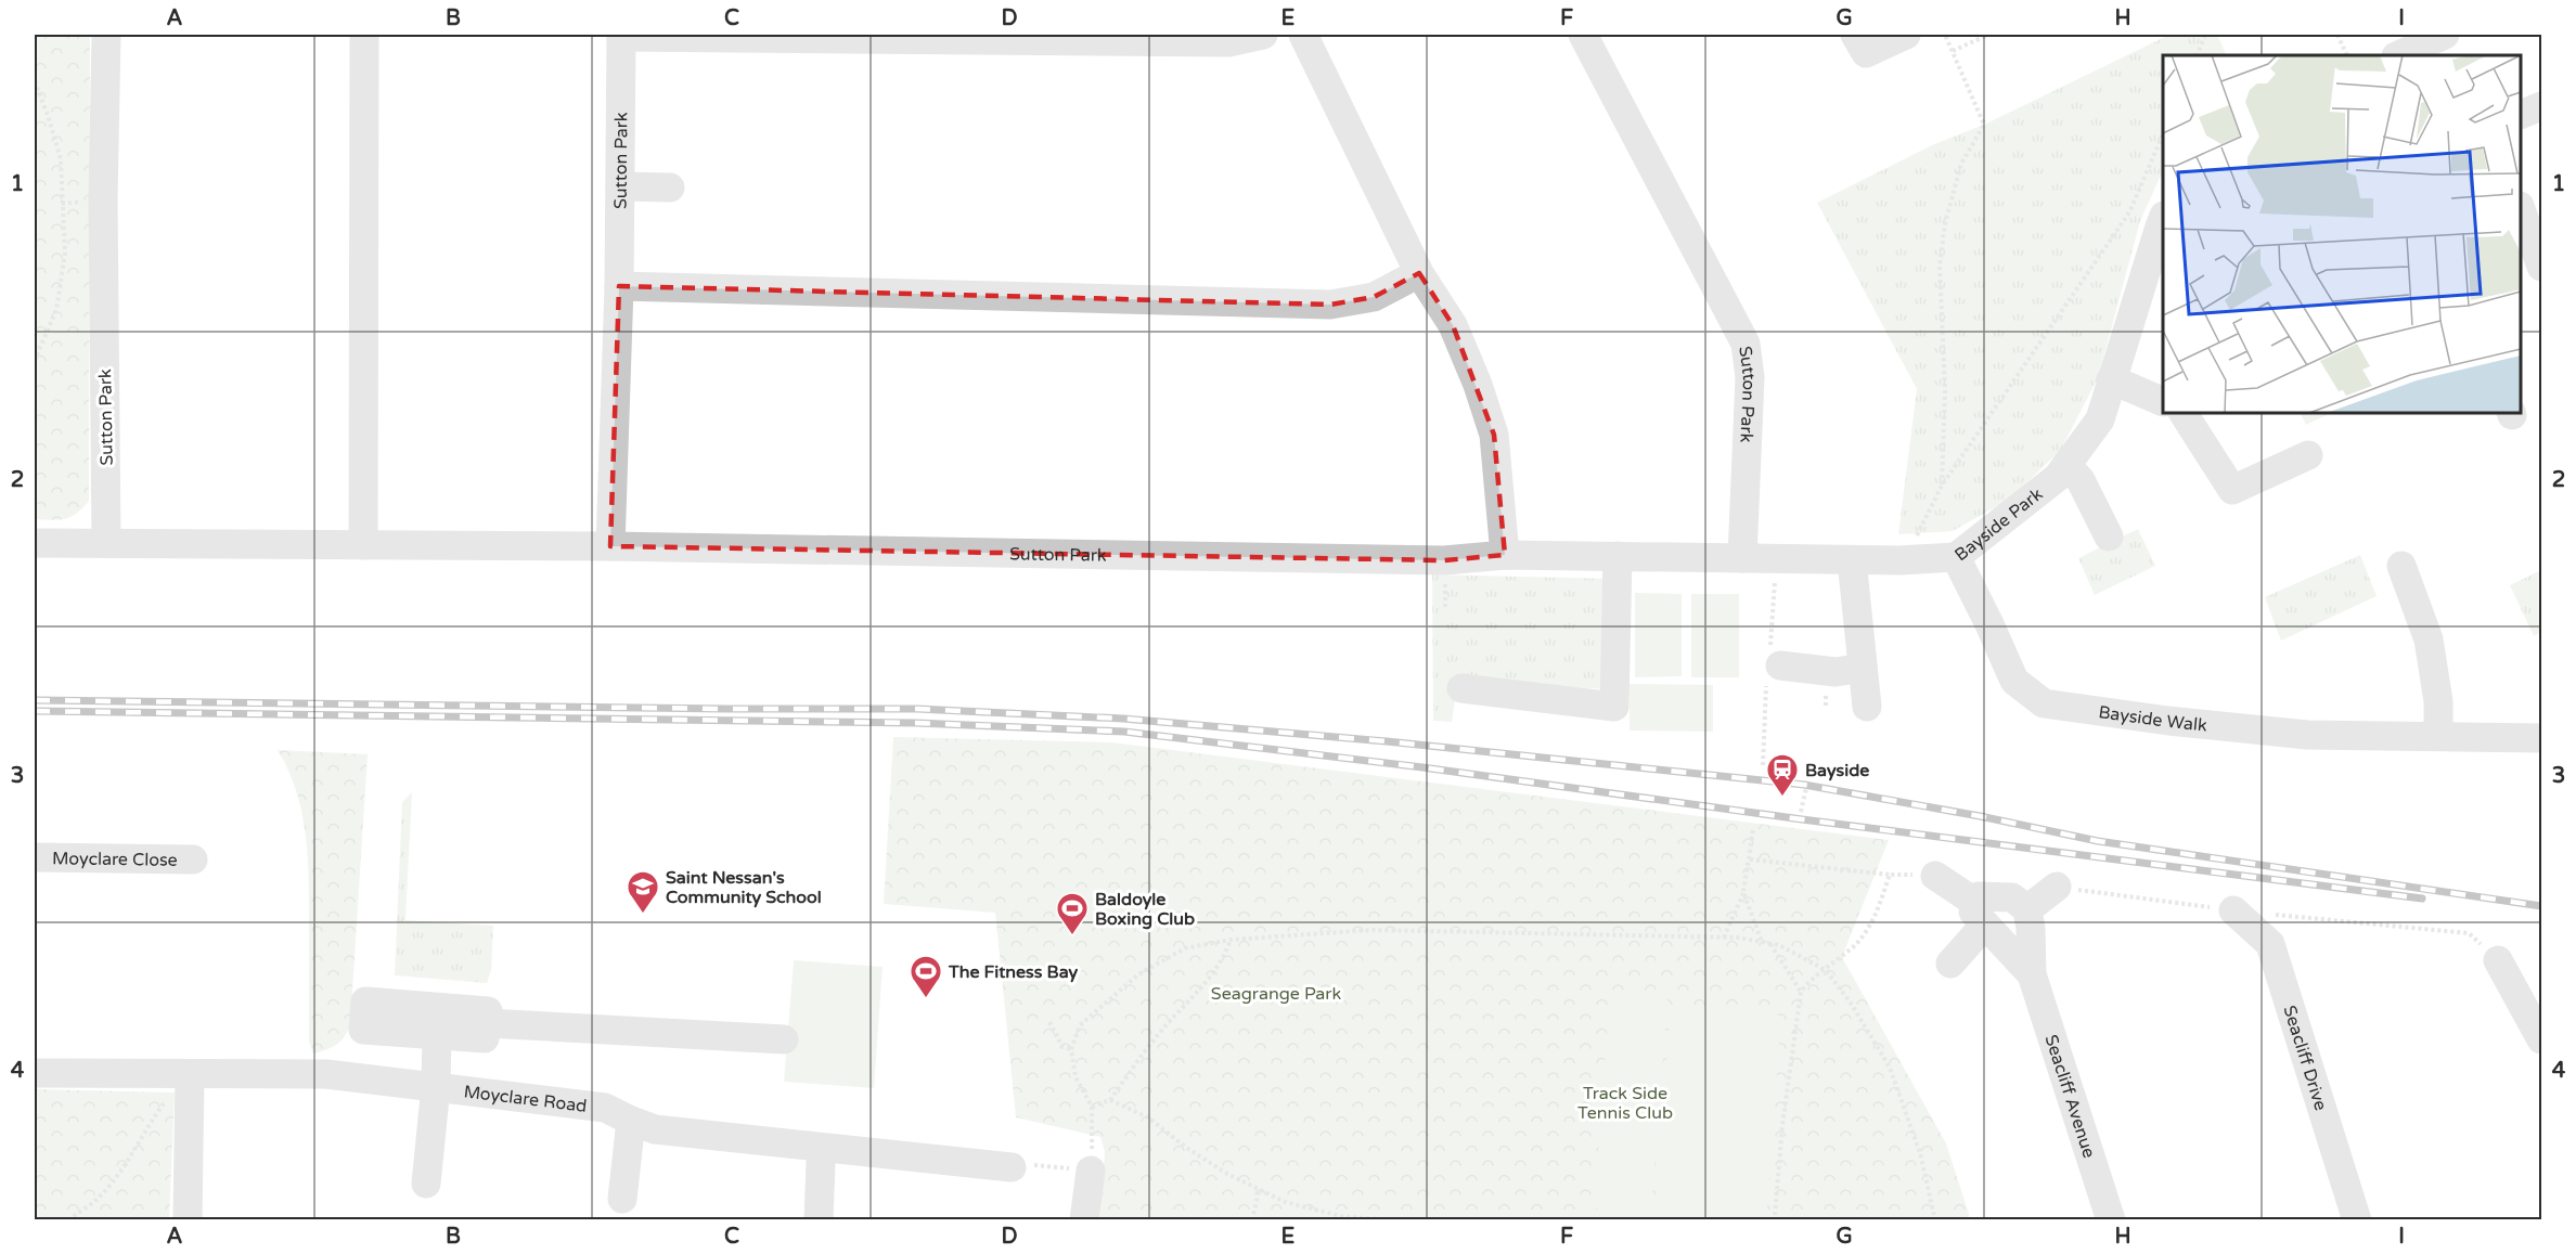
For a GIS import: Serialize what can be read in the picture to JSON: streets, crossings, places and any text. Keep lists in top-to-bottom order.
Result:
{
  "streets": {
    "street": [
      "Sutton Park",
      "Bayside Park",
      "Bayside Walk",
      "Moyclare Close",
      "Seacliff Drive",
      "Moyclare Road",
      "Seacliff Avenue"
    ]
  },
  "crossings": [
    ["Sutton Park", "Bayside Park"],
    ["Bayside Park", "Bayside Walk"]
  ],
  "parks": ["Seagrange Park", "Track Side Tennis Club"],
  "places": {
    "station": ["Bayside"],
    "school or university": ["Saint Nessan's Community School"],
    "sports": ["Baldoyle Boxing Club", "The Fitness Bay"]
  },
  "grid": {
    "columns": [
      "A",
      "B",
      "C",
      "D",
      "E",
      "F",
      "G",
      "H",
      "I"
    ],
    "rows": [
      "1",
      "2",
      "3",
      "4"
    ]
  }
}
